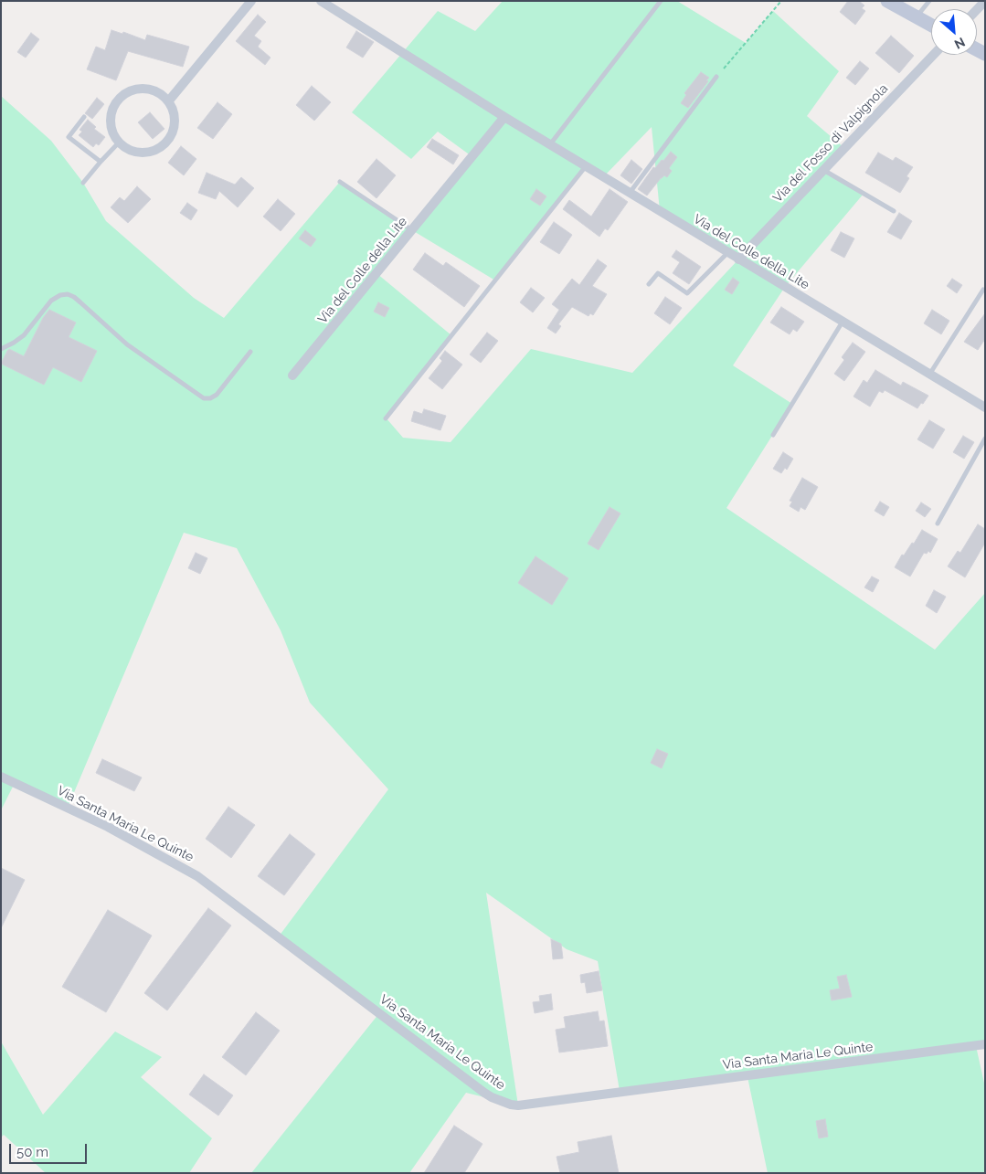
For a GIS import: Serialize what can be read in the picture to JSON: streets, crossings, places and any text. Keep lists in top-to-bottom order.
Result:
{
  "streets": {
    "street": ["Via del Fosso di Valpignola", "Via del Colle della Lite", "Via Santa Maria Le Quinte"]
  },
  "crossings": [
    ["Via del Fosso di Valpignola", "Via del Colle della Lite"]
  ],
  "scale_bar": "50 m",
  "north": "bottom right"
}
